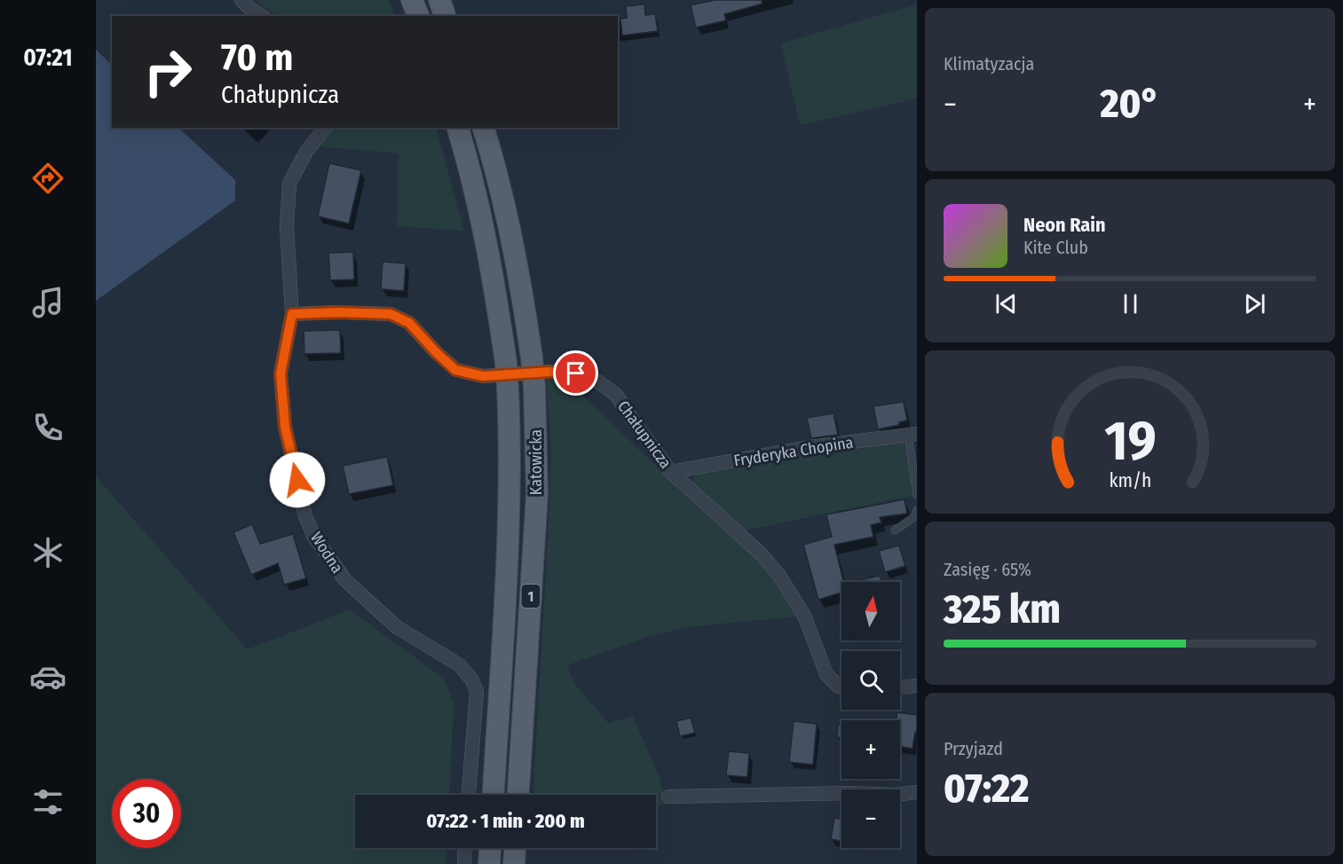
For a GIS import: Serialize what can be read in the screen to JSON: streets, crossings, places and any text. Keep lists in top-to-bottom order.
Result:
{
  "streets": {
    "main road": ["Katowicka", "1"],
    "street": ["Chałupnicza", "Fryderyka Chopina", "Wodna"]
  },
  "crossings": [
    ["Chałupnicza", "Fryderyka Chopina"],
    ["Chałupnicza", "Wodna"]
  ],
  "north": "top",
  "page": {
    "tabs": "07:21",
    "tile": [
      "Klimatyzacja",
      ["Zasięg · 65%", "325 km"],
      ["Przyjazd", "07:22"]
    ],
    "turn": ["70 m", "Chałupnicza"],
    "heat": ["−", "20°", "+"],
    "song": ["Neon Rain", "Kite Club"],
    "map_buttons": ["+", "−"],
    "limit": "30",
    "trip": "07:22 · 1 min · 200 m",
    "gauge": ["19", "km/h"]
  }
}
